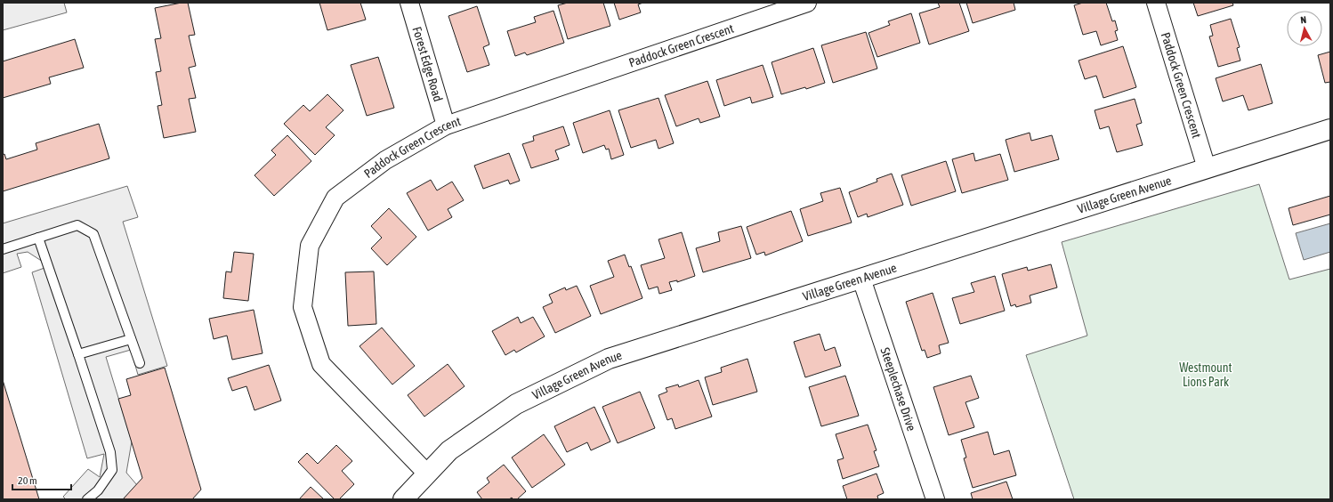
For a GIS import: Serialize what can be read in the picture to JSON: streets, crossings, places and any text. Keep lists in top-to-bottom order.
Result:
{
  "streets": {
    "street": [
      "Paddock Green Crescent",
      "Forest Edge Road",
      "Village Green Avenue",
      "Steeplechase Drive"
    ]
  },
  "crossings": [
    ["Paddock Green Crescent", "Forest Edge Road"],
    ["Paddock Green Crescent", "Village Green Avenue"],
    ["Village Green Avenue", "Steeplechase Drive"]
  ],
  "parks": ["Westmount Lions Park"],
  "scale_bar": "20 m",
  "north": "top"
}
